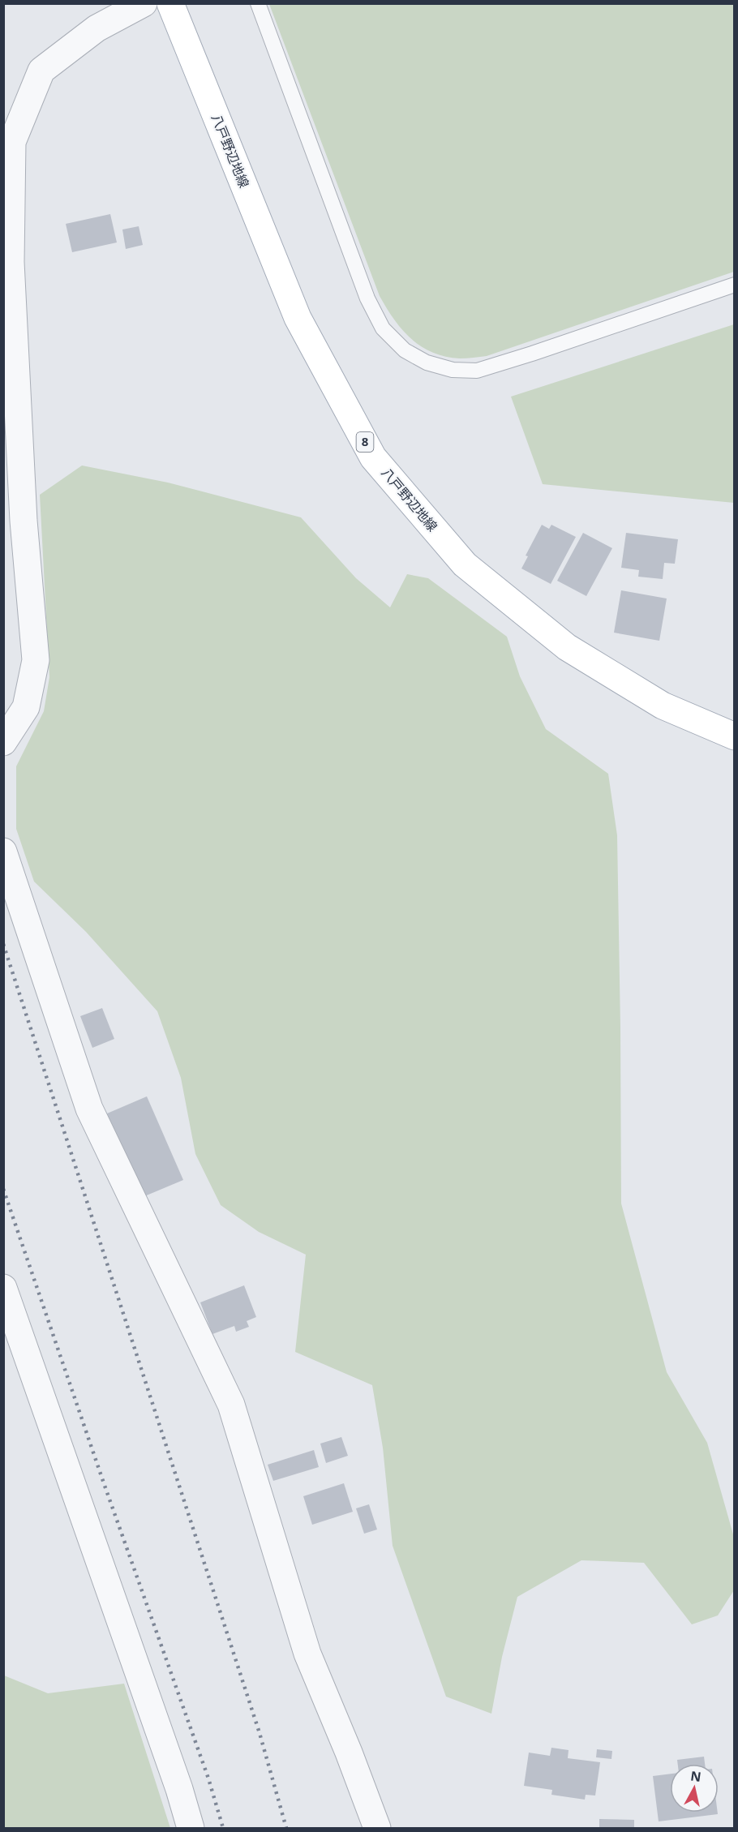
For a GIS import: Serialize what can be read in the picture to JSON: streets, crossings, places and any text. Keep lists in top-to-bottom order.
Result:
{
  "streets": {
    "main road": ["八戸野辺地線", "8"]
  },
  "north": "top"
}
